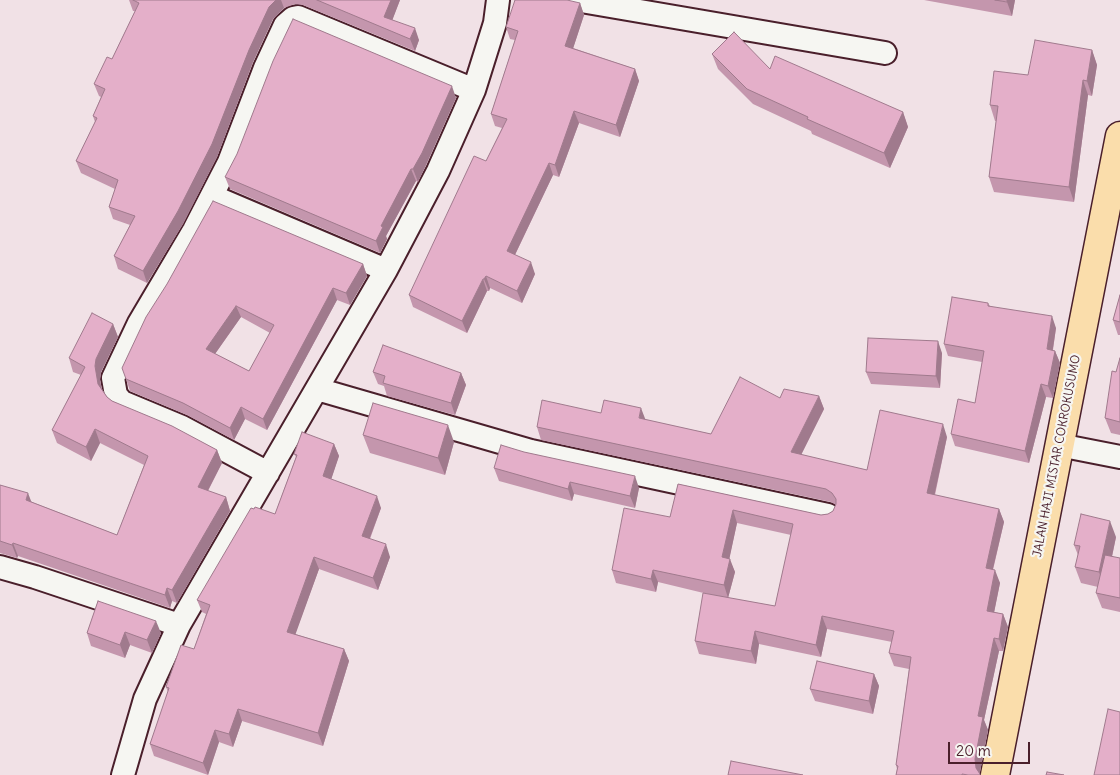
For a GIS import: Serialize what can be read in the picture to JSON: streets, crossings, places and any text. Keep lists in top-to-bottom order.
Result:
{
  "streets": {
    "main road": ["JALAN HAJI MISTAR COKROKUSUMO"]
  },
  "scale_bar": "20 m"
}
